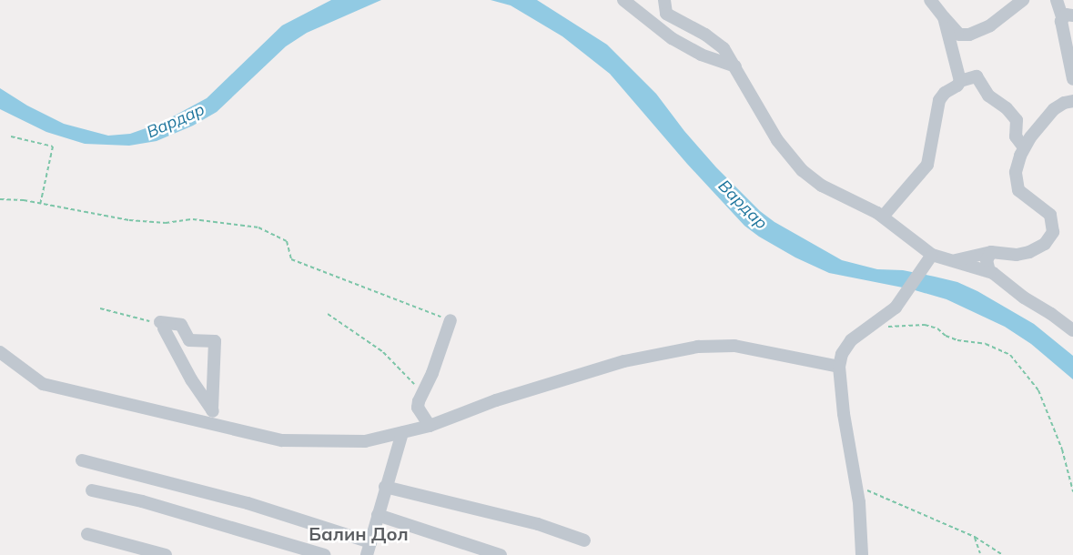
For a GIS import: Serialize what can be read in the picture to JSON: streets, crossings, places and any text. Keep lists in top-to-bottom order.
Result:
{
  "districts": ["Балин Дол"],
  "water": ["Вардар"]
}
